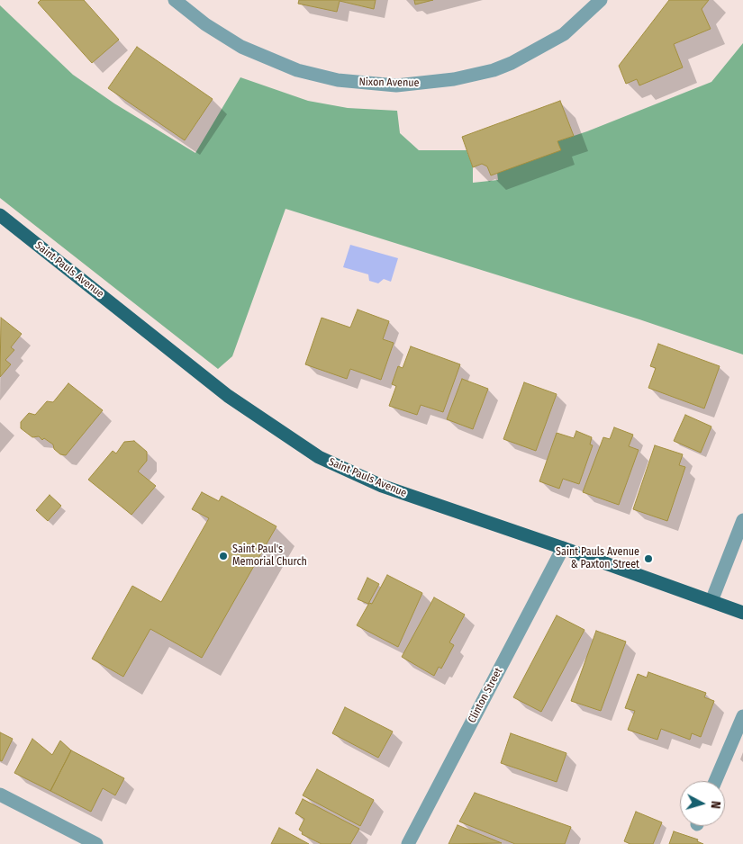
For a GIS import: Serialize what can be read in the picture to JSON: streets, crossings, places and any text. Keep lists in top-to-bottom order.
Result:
{
  "streets": {
    "main road": ["Saint Pauls Avenue"],
    "street": ["Nixon Avenue", "Clinton Street"]
  },
  "crossings": [
    ["Saint Pauls Avenue", "Clinton Street"]
  ],
  "places": ["Saint Paul's Memorial Church", "Saint Pauls Avenue & Paxton Street"],
  "north": "right"
}
